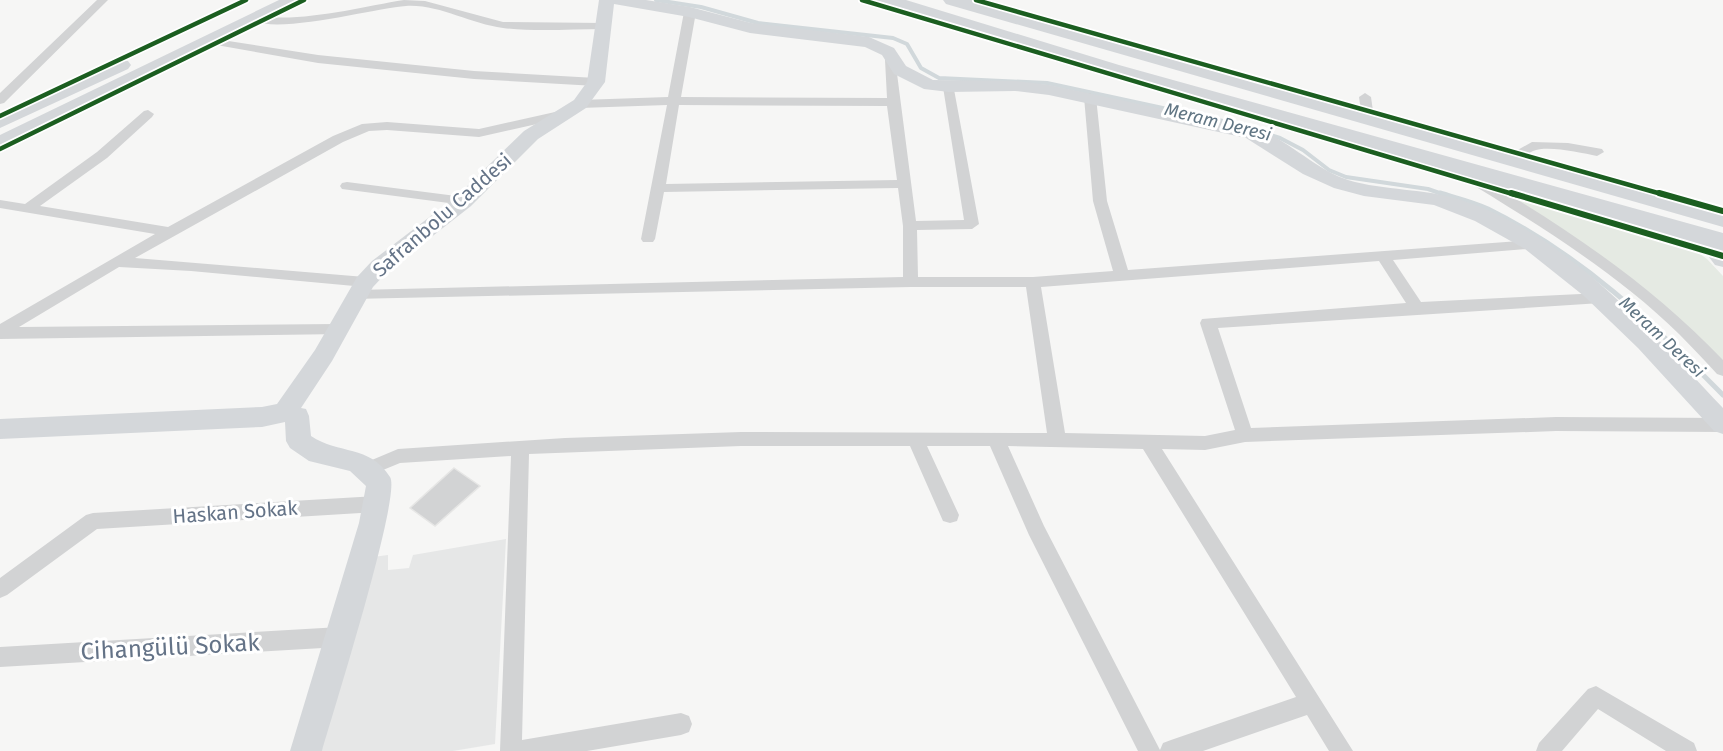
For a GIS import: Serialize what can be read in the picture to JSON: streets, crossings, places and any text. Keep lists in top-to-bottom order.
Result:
{
  "streets": {
    "street": ["Safranbolu Caddesi", "Haskan Sokak", "Cihangülü Sokak"]
  },
  "water": ["Meram Deresi"]
}
